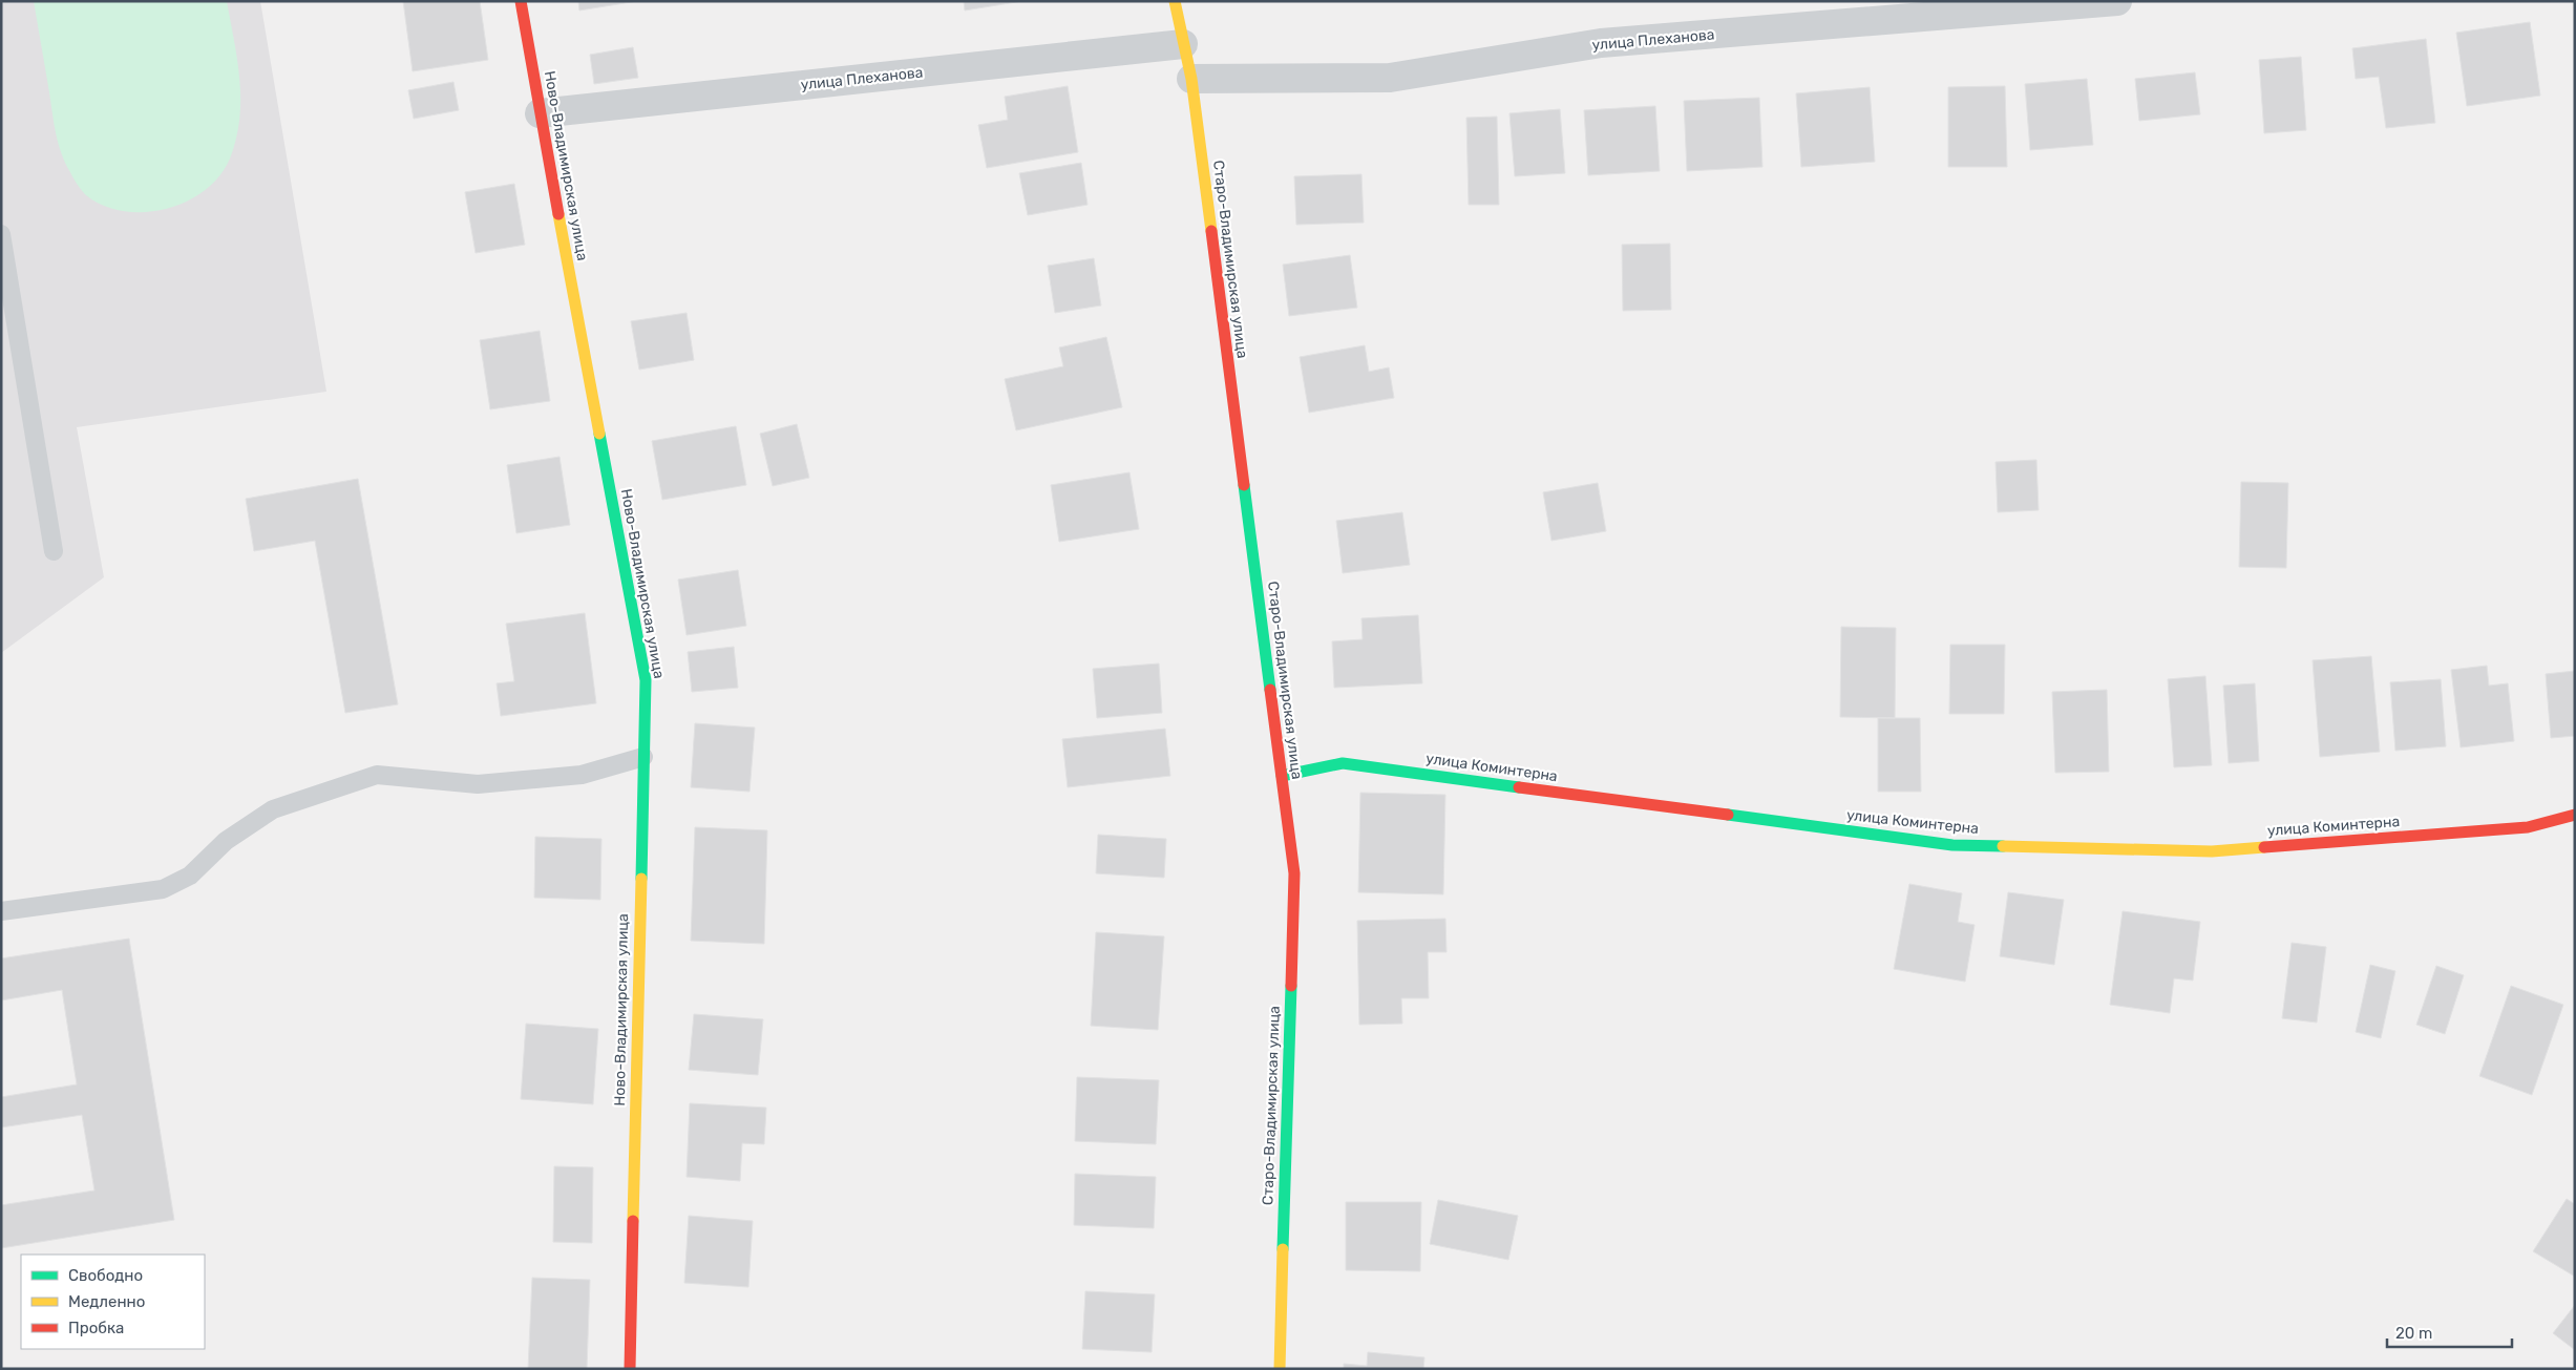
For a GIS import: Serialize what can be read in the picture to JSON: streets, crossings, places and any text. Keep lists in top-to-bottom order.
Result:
{
  "streets": {
    "street": [
      "улица Плеханова",
      "Ново-Владимирская улица",
      "Старо-Владимирская улица",
      "улица Коминтерна"
    ]
  },
  "crossings": [
    ["улица Плеханова", "Ново-Владимирская улица"],
    ["улица Плеханова", "Старо-Владимирская улица"],
    ["Старо-Владимирская улица", "улица Коминтерна"]
  ],
  "legend": ["Свободно", "Медленно", "Пробка"],
  "scale_bar": "20 m"
}
